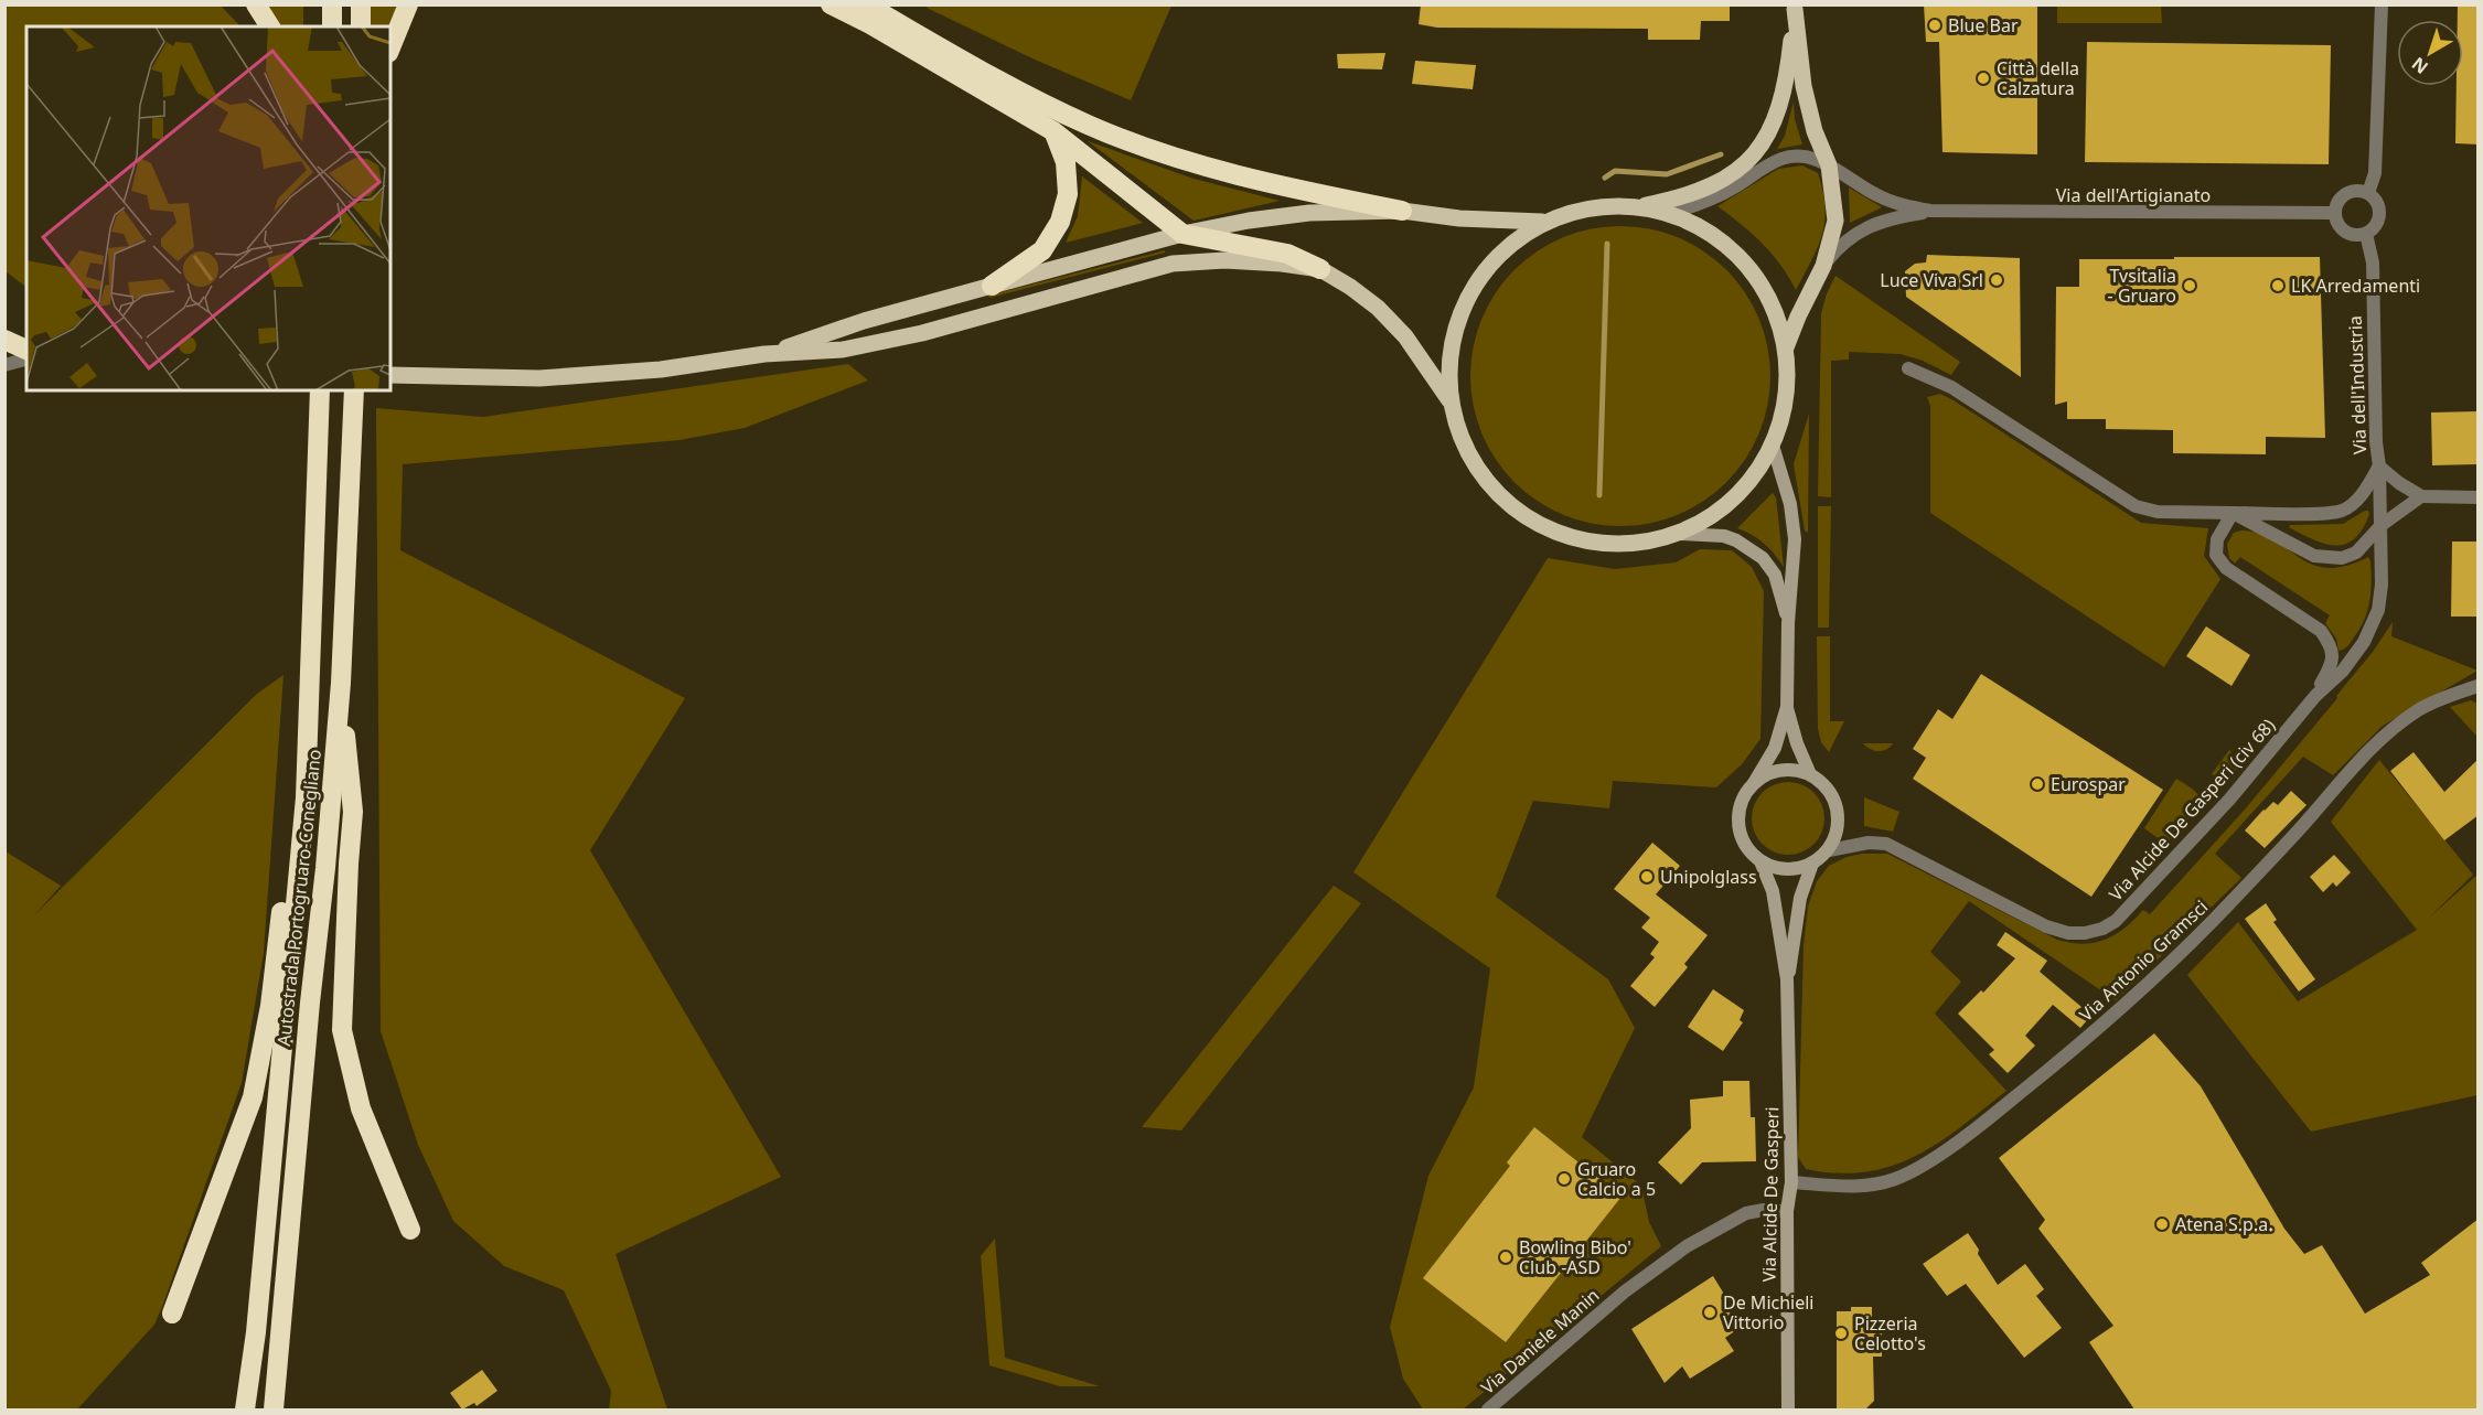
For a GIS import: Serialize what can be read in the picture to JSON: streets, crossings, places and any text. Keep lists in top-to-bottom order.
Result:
{
  "streets": {
    "highway": ["Autostrada Portogruaro-Conegliano"],
    "main road": ["Via Alcide De Gasperi"],
    "street": [
      "Via dell'Artigianato",
      "Via dell'Industria",
      "Via Alcide De Gasperi (civ 68)",
      "Via Antonio Gramsci",
      "Via Daniele Manin"
    ]
  },
  "crossings": [
    ["Via dell'Artigianato", "Via dell'Industria"],
    ["Via dell'Industria", "Via Alcide De Gasperi (civ 68)"],
    ["Via Alcide De Gasperi (civ 68)", "Via Alcide De Gasperi"],
    ["Via Antonio Gramsci", "Via Alcide De Gasperi"],
    ["Via Alcide De Gasperi", "Via Daniele Manin"]
  ],
  "places": [
    "Blue Bar",
    "Città della Calzatura",
    "Luce Viva Srl",
    "Tvsitalia - Gruaro",
    "LK Arredamenti",
    "Eurospar",
    "Unipolglass",
    "Gruaro Calcio a 5",
    "Atena S.p.a.",
    "Bowling Bibo' Club -ASD",
    "De Michieli Vittorio",
    "Pizzeria Celotto's"
  ],
  "north": "bottom left"
}
